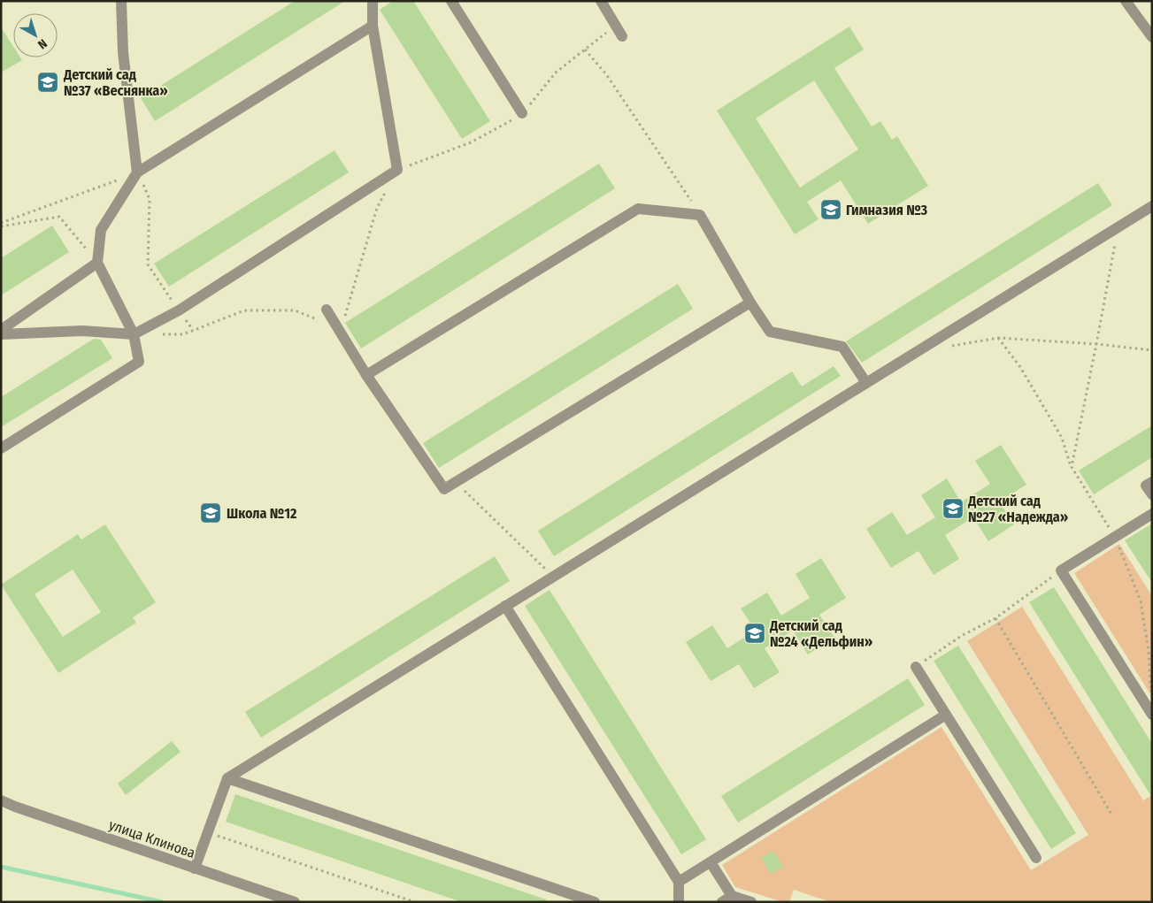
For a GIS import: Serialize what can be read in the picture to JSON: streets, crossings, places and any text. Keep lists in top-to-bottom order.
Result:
{
  "streets": {
    "street": ["улица Клинова"]
  },
  "places": {
    "school or university": [
      "Детский сад №37 «Веснянка»",
      "Гимназия №3",
      "Детский сад №27 «Надежда»",
      "Школа №12",
      "Детский сад №24 «Дельфин»"
    ]
  },
  "north": "bottom right"
}
